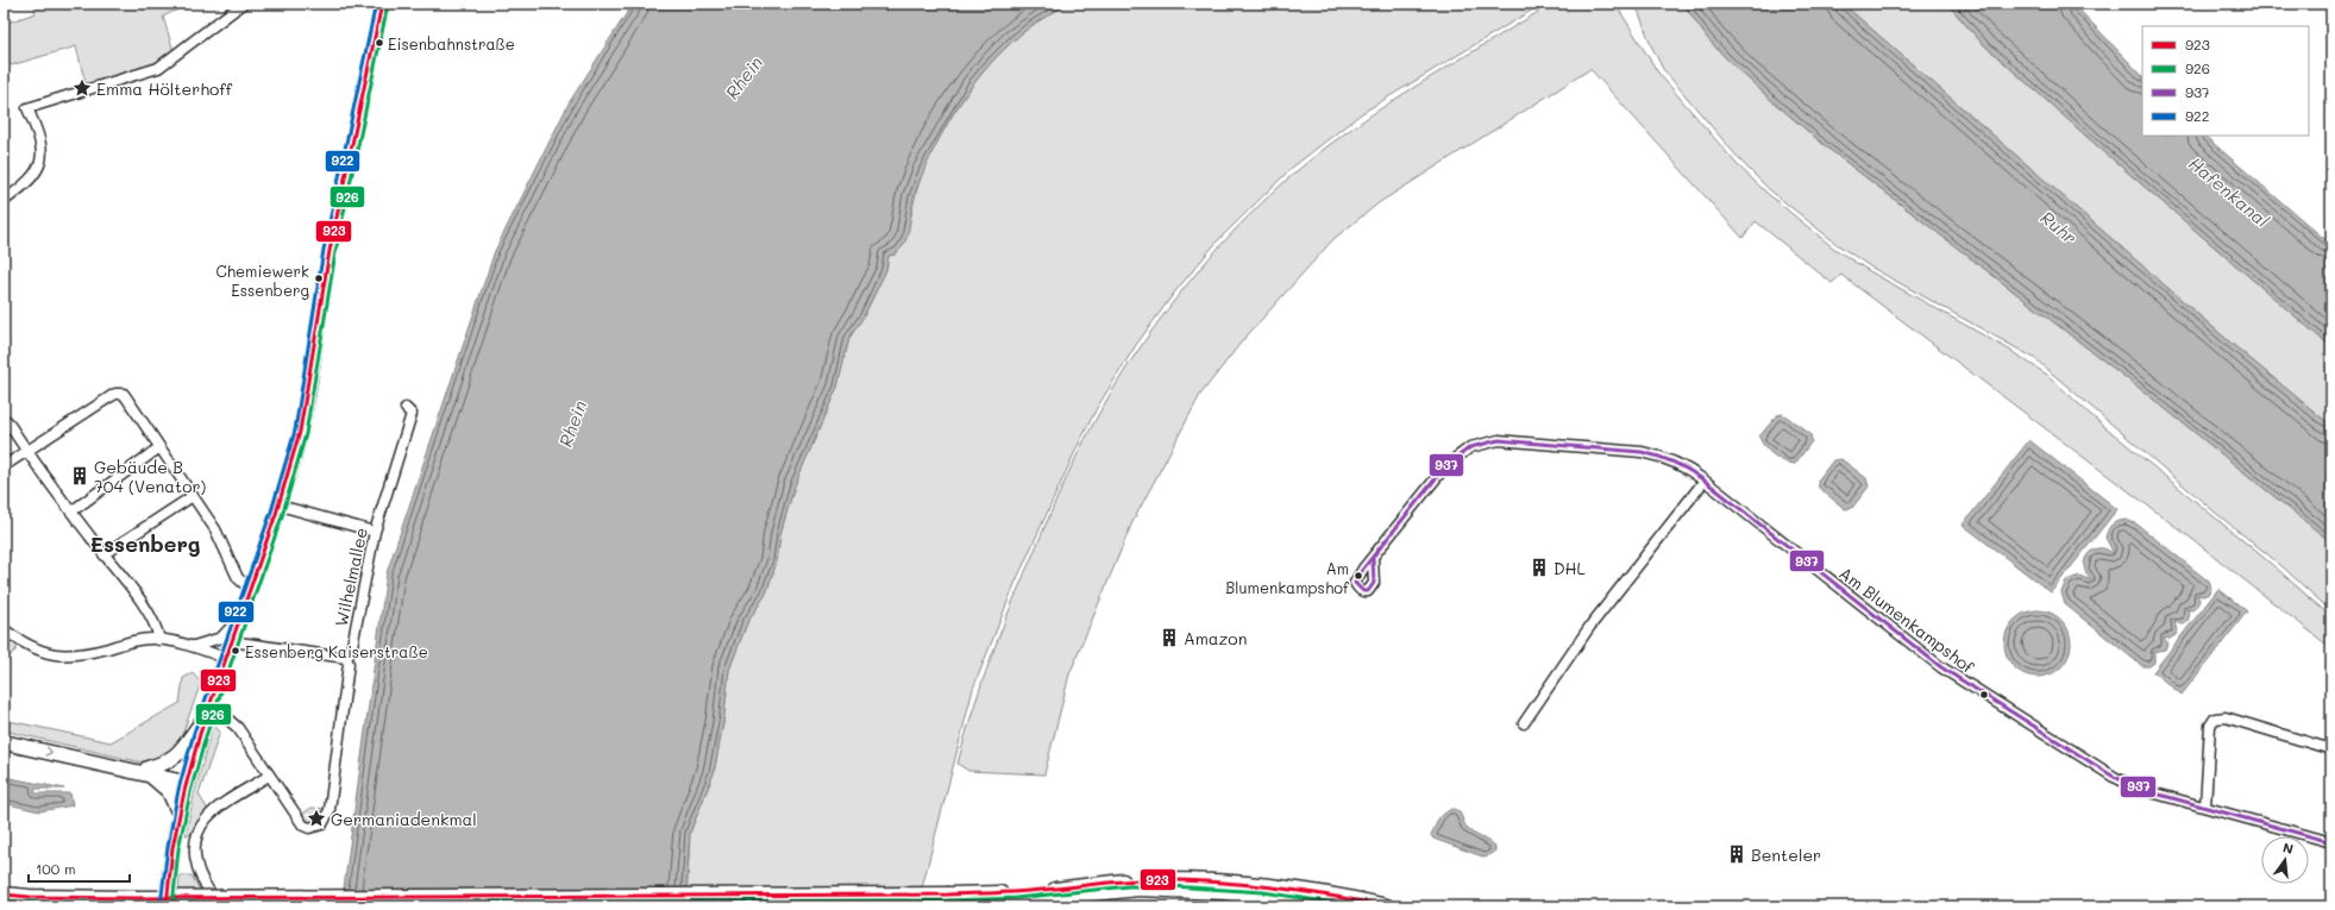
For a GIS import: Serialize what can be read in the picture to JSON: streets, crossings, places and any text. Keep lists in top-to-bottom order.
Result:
{
  "streets": {
    "street": ["Wilhelmallee", "Am Blumenkampshof"]
  },
  "districts": ["Essenberg"],
  "water": ["Rhein", "Hafenkanal", "Ruhr"],
  "places": {
    "other": [
      "Eisenbahnstraße",
      "Chemiewerk Essenberg",
      "Am Blumenkampshof",
      "Essenberg Kaiserstraße"
    ],
    "place": ["Emma Hölterhoff", "Germaniadenkmal"],
    "building": [
      "Gebäude B 704 (Venator)",
      "DHL",
      "Amazon",
      "Benteler"
    ]
  },
  "lines": [
    "transit line 923",
    "transit line 922",
    "transit line 926",
    "transit line 937"
  ],
  "legend": [
    "923",
    "926",
    "937",
    "922"
  ],
  "scale_bar": "100 m",
  "north": "top"
}
